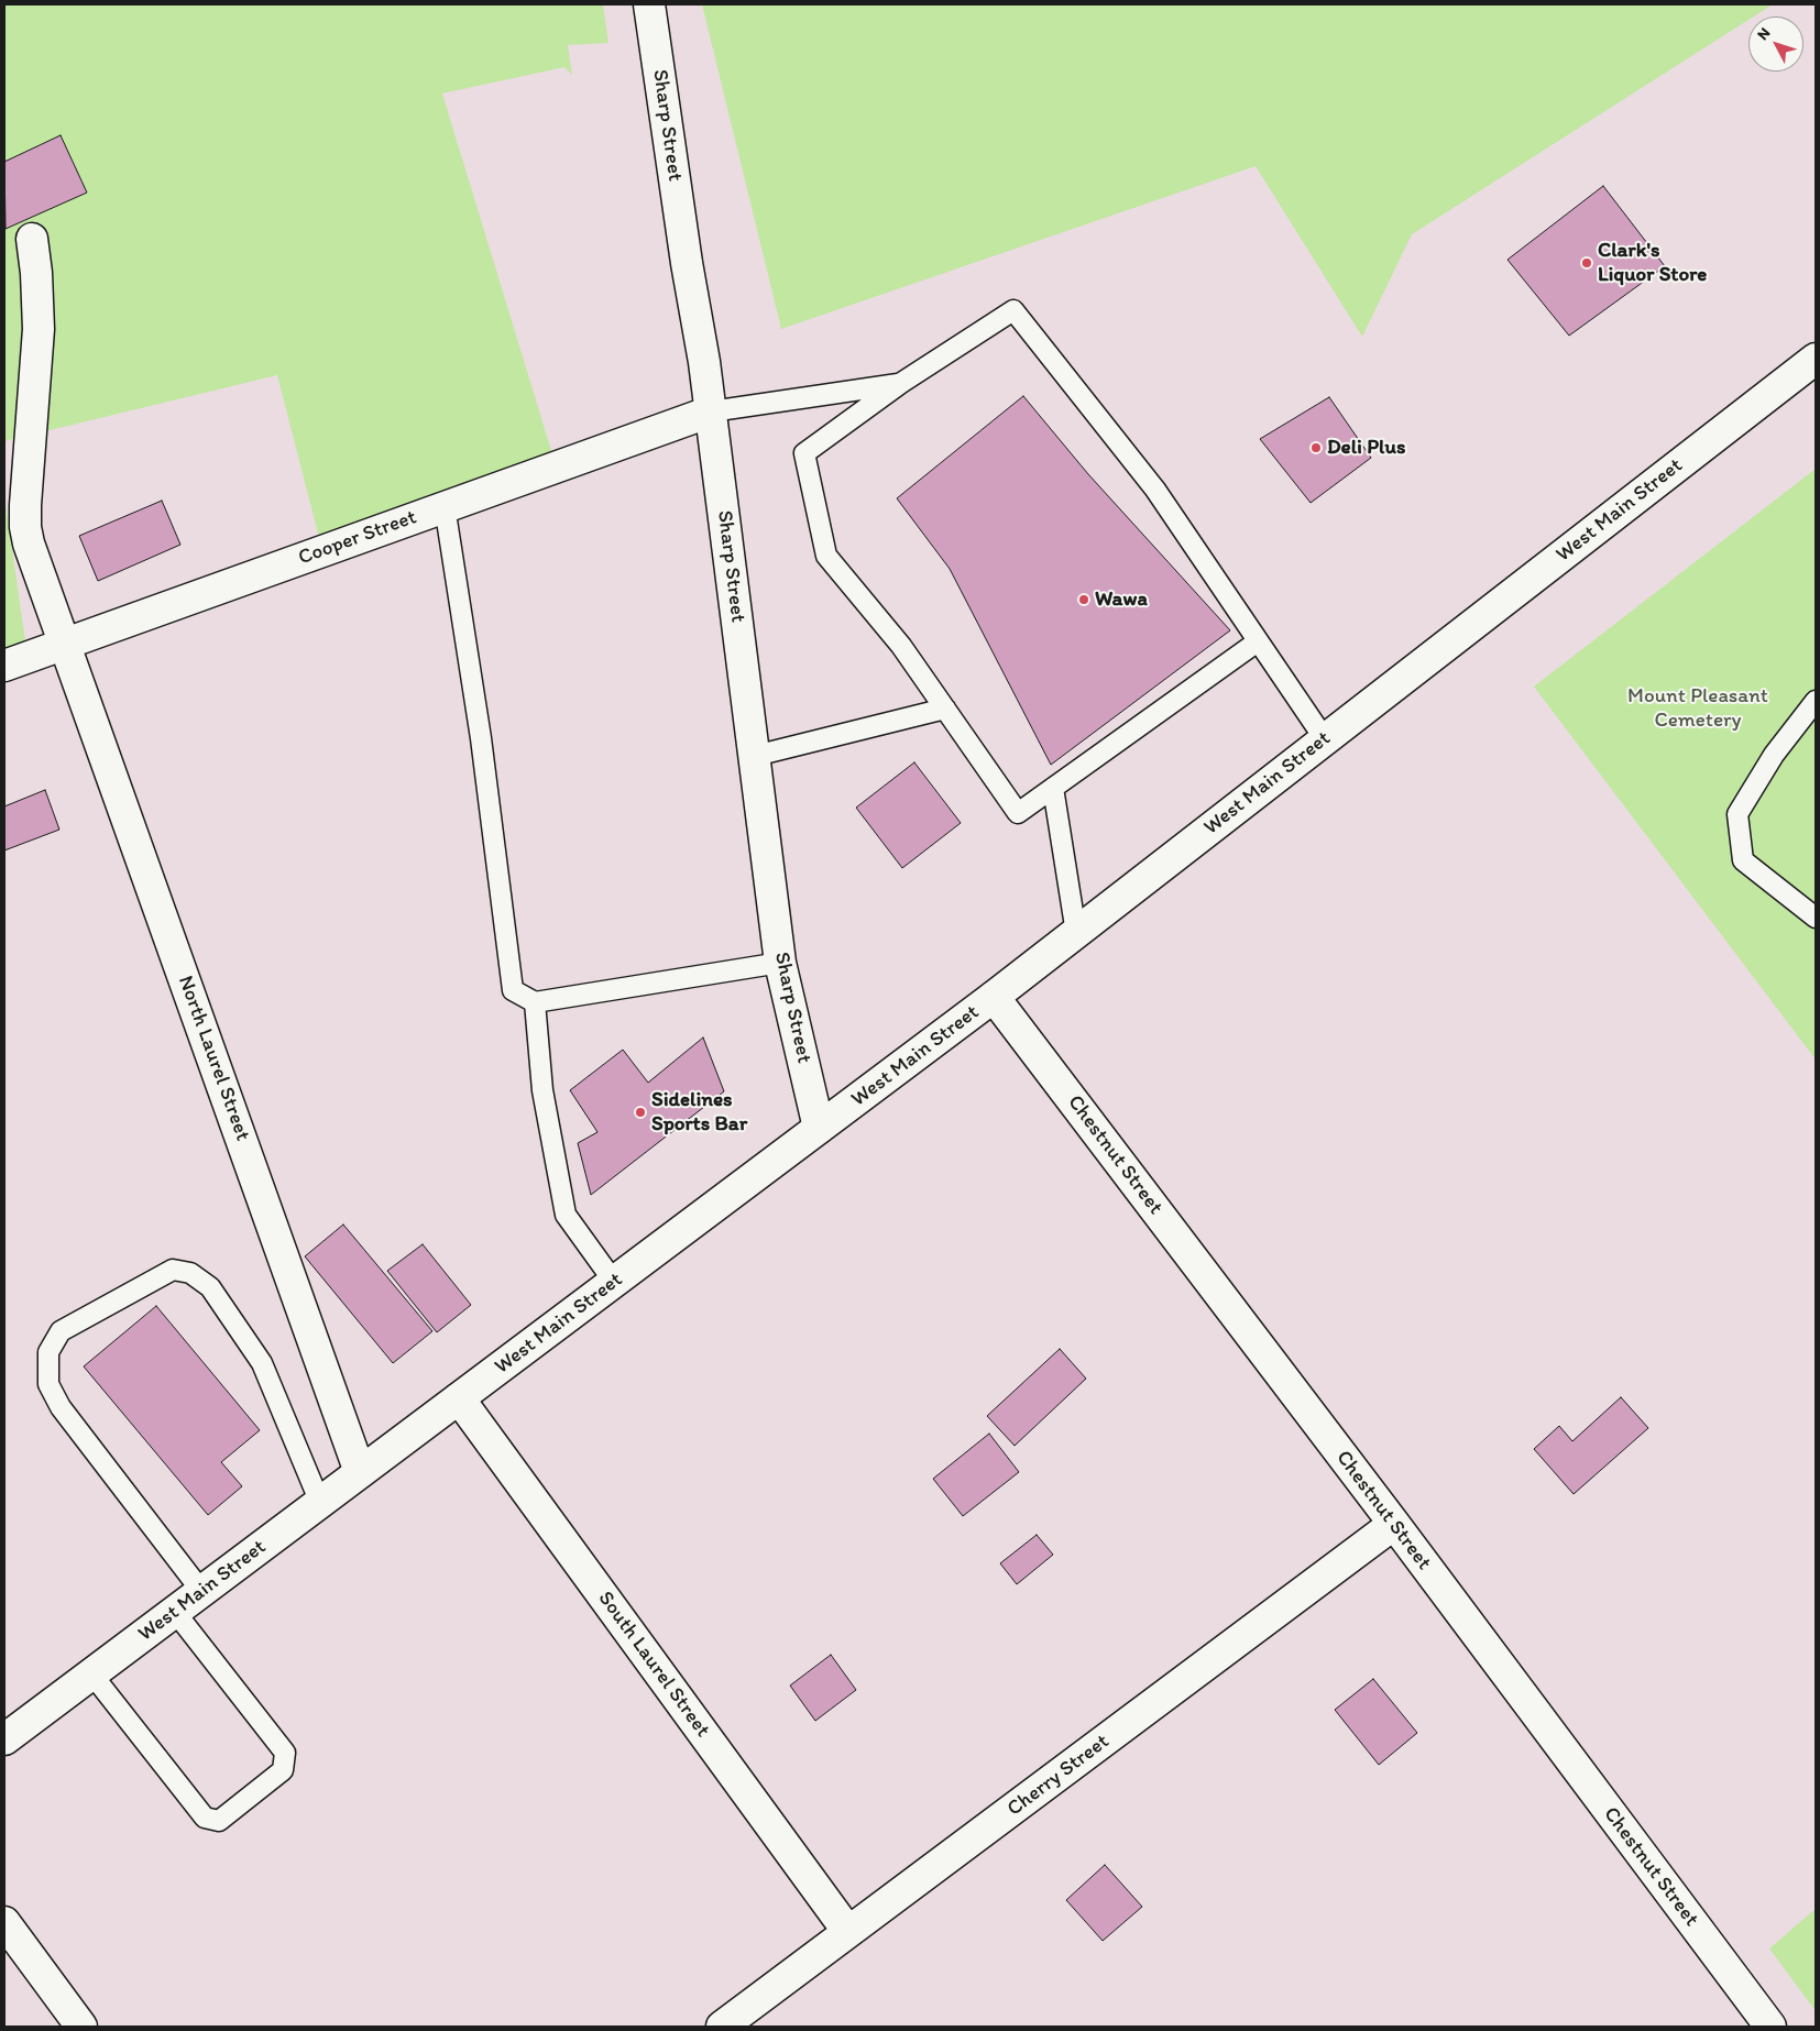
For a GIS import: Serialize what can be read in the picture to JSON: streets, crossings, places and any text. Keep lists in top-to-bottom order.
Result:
{
  "streets": {
    "main road": [
      "Sharp Street",
      "West Main Street",
      "Cooper Street",
      "North Laurel Street",
      "Chestnut Street",
      "South Laurel Street",
      "Cherry Street"
    ]
  },
  "crossings": [
    ["Sharp Street", "West Main Street"],
    ["Sharp Street", "Cooper Street"],
    ["West Main Street", "North Laurel Street"],
    ["West Main Street", "Chestnut Street"],
    ["West Main Street", "South Laurel Street"],
    ["Cooper Street", "North Laurel Street"],
    ["Chestnut Street", "Cherry Street"],
    ["South Laurel Street", "Cherry Street"]
  ],
  "parks": ["Mount Pleasant Cemetery"],
  "places": [
    "Clark's Liquor Store",
    "Deli Plus",
    "Wawa",
    "Sidelines Sports Bar"
  ],
  "north": "top left"
}
